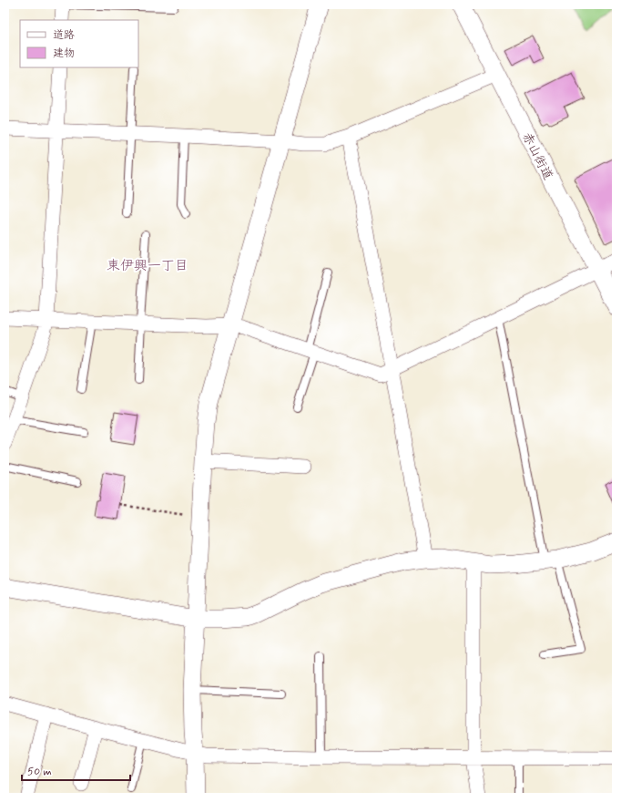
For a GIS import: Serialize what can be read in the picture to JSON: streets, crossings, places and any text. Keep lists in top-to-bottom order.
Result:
{
  "streets": {
    "street": ["赤山街道"]
  },
  "districts": ["東伊興一丁目"],
  "legend": ["道路", "建物"],
  "scale_bar": "50 m"
}
